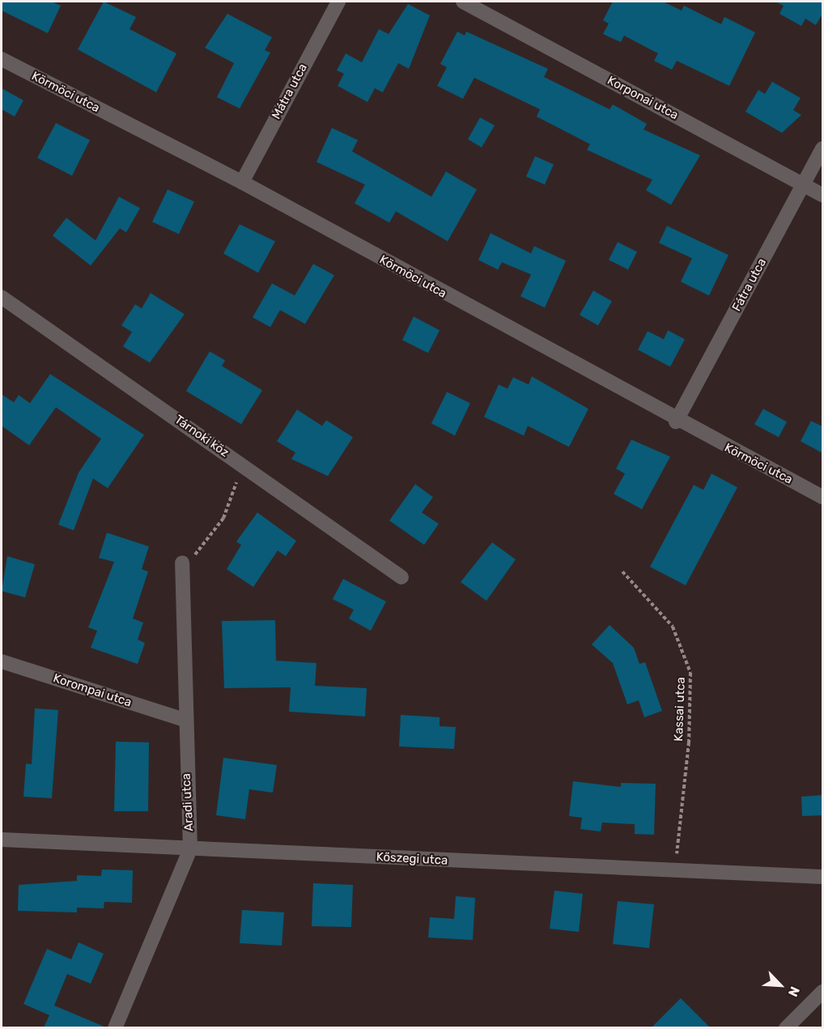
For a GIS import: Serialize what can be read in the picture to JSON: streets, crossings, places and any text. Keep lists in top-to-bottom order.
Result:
{
  "streets": {
    "street": [
      "Mátra utca",
      "Körmöci utca",
      "Korponai utca",
      "Fátra utca",
      "Tárnoki köz",
      "Korompai utca",
      "Aradi utca",
      "Kőszegi utca"
    ],
    "path": ["Kassai utca"]
  },
  "crossings": [
    ["Mátra utca", "Körmöci utca"],
    ["Körmöci utca", "Fátra utca"],
    ["Korponai utca", "Fátra utca"],
    ["Korompai utca", "Aradi utca"],
    ["Kassai utca", "Kőszegi utca"],
    ["Aradi utca", "Kőszegi utca"]
  ],
  "north": "bottom right"
}
